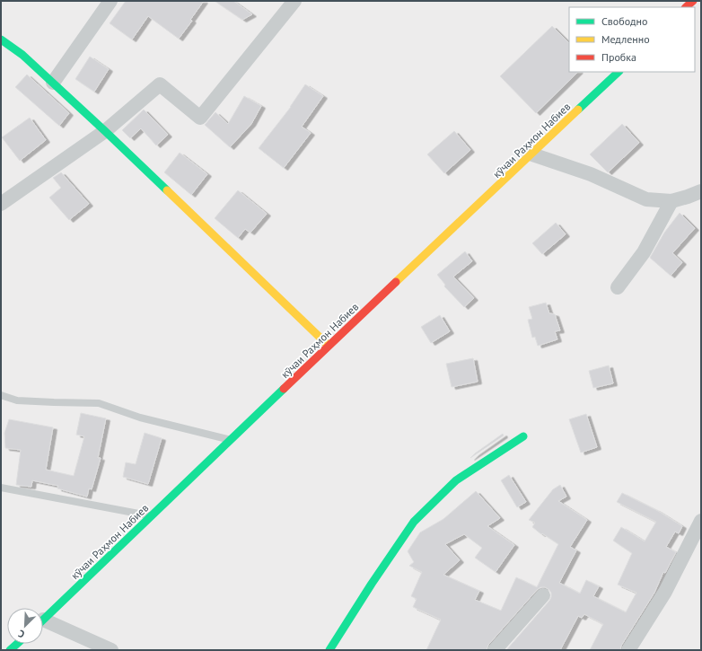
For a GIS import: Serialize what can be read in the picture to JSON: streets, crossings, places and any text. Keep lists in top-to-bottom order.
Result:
{
  "streets": {
    "street": ["кӯчаи Раҳмон Набиев"]
  },
  "legend": ["Свободно", "Медленно", "Пробка"],
  "north": "bottom left"
}
